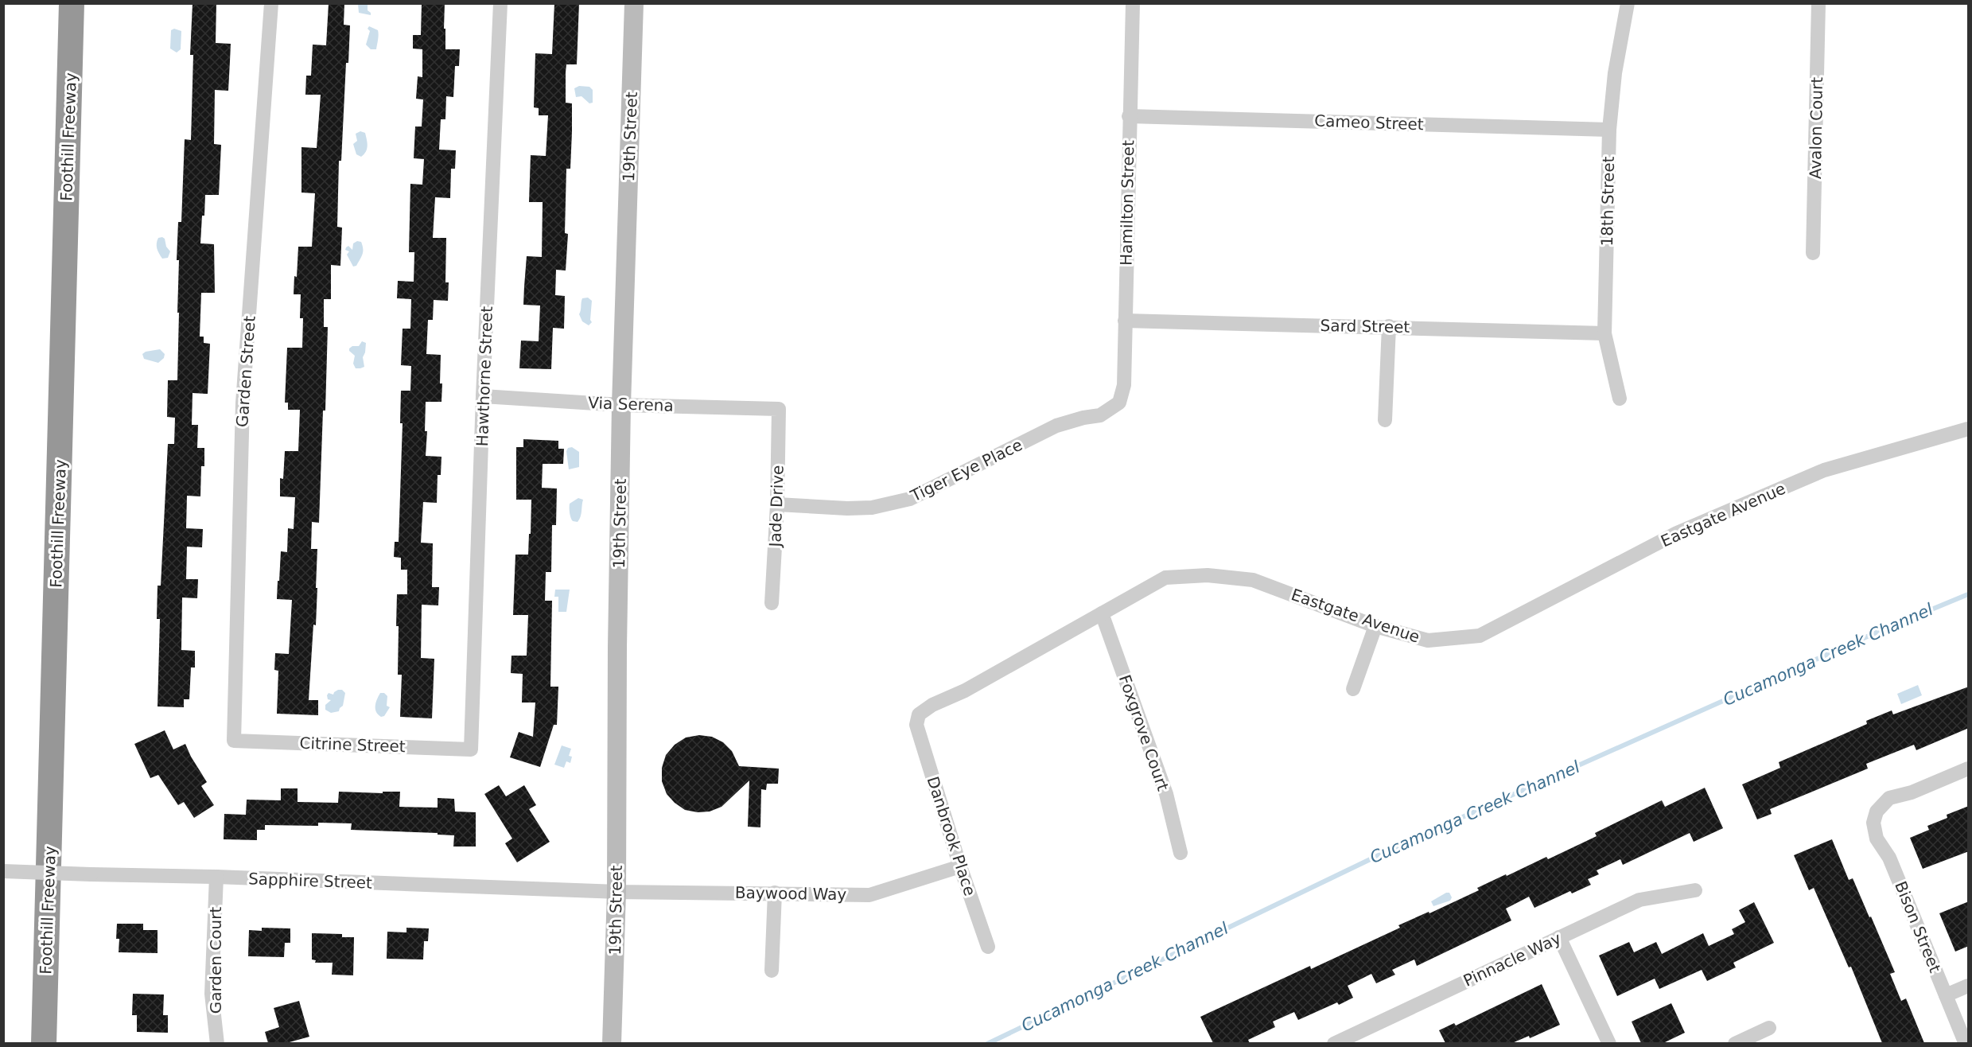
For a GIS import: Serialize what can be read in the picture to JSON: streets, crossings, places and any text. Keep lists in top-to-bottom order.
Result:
{
  "streets": {
    "highway": ["Foothill Freeway"],
    "main road": ["19th Street"],
    "street": [
      "Cameo Street",
      "Avalon Court",
      "18th Street",
      "Hamilton Street",
      "Sard Street",
      "Garden Street",
      "Hawthorne Street",
      "Via Serena",
      "Tiger Eye Place",
      "Jade Drive",
      "Eastgate Avenue",
      "Foxgrove Court",
      "Citrine Street",
      "Danbrook Place",
      "Sapphire Street",
      "Baywood Way",
      "Bison Street",
      "Pinnacle Way",
      "Garden Court"
    ]
  },
  "crossings": [
    ["Cameo Street", "18th Street"],
    ["Cameo Street", "Hamilton Street"],
    ["19th Street", "Via Serena"],
    ["19th Street", "Sapphire Street"],
    ["19th Street", "Baywood Way"],
    ["18th Street", "Sard Street"],
    ["Hamilton Street", "Sard Street"],
    ["Hamilton Street", "Tiger Eye Place"],
    ["Garden Street", "Citrine Street"],
    ["Hawthorne Street", "Via Serena"],
    ["Hawthorne Street", "Citrine Street"],
    ["Via Serena", "Jade Drive"],
    ["Tiger Eye Place", "Jade Drive"],
    ["Eastgate Avenue", "Foxgrove Court"],
    ["Eastgate Avenue", "Danbrook Place"],
    ["Danbrook Place", "Baywood Way"],
    ["Sapphire Street", "Baywood Way"],
    ["Sapphire Street", "Garden Court"]
  ],
  "water": ["Cucamonga Creek Channel"]
}
